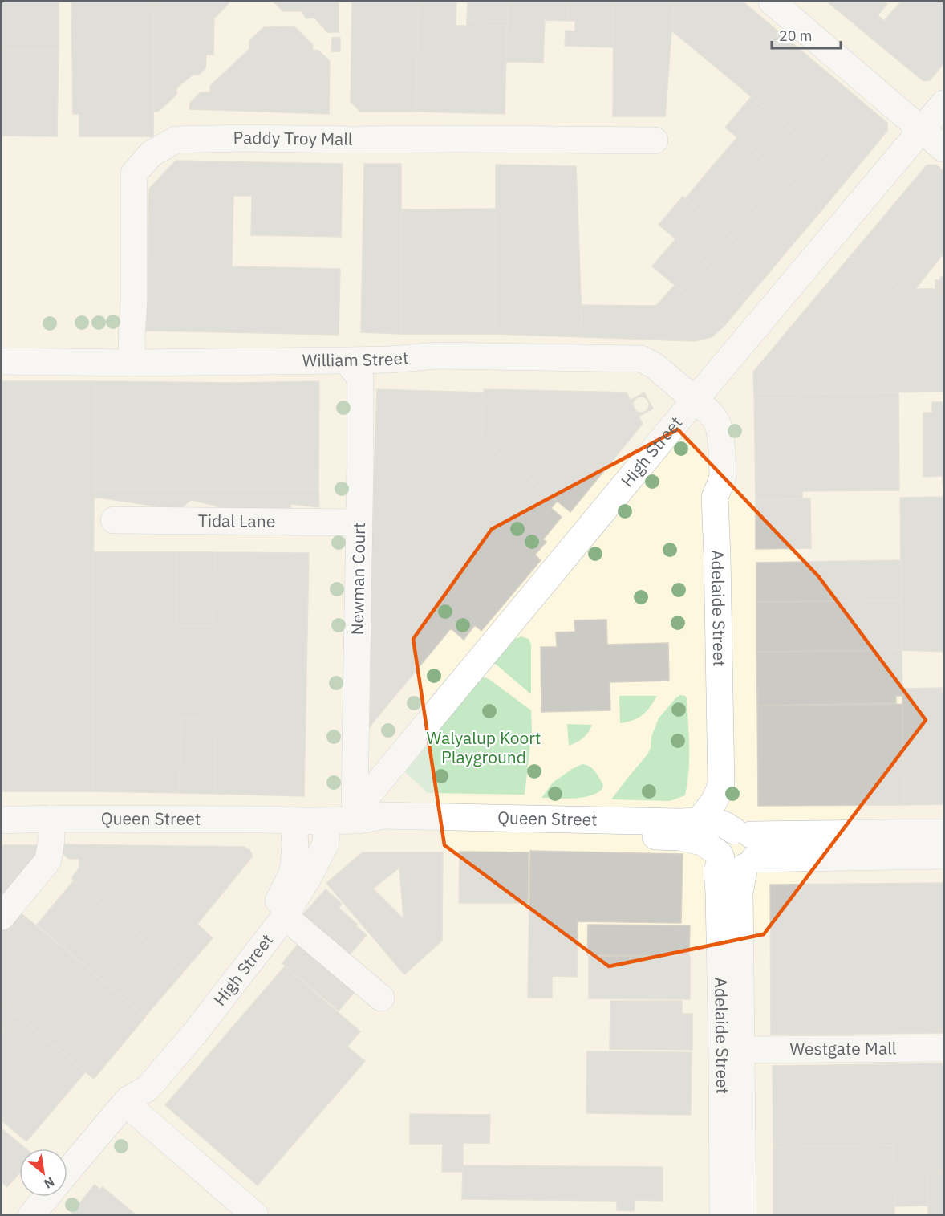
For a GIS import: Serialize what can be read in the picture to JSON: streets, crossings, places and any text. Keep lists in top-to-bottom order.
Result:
{
  "streets": {
    "street": [
      "Paddy Troy Mall",
      "William Street",
      "High Street",
      "Tidal Lane",
      "Newman Court",
      "Adelaide Street",
      "Queen Street",
      "Westgate Mall"
    ]
  },
  "crossings": [
    ["Paddy Troy Mall", "William Street"],
    ["William Street", "High Street"],
    ["William Street", "Newman Court"],
    ["William Street", "Adelaide Street"],
    ["High Street", "Newman Court"],
    ["High Street", "Adelaide Street"],
    ["High Street", "Queen Street"],
    ["Tidal Lane", "Newman Court"],
    ["Newman Court", "Queen Street"],
    ["Adelaide Street", "Queen Street"],
    ["Adelaide Street", "Westgate Mall"]
  ],
  "parks": ["Walyalup Koort Playground"],
  "scale_bar": "20 m",
  "north": "bottom right"
}
